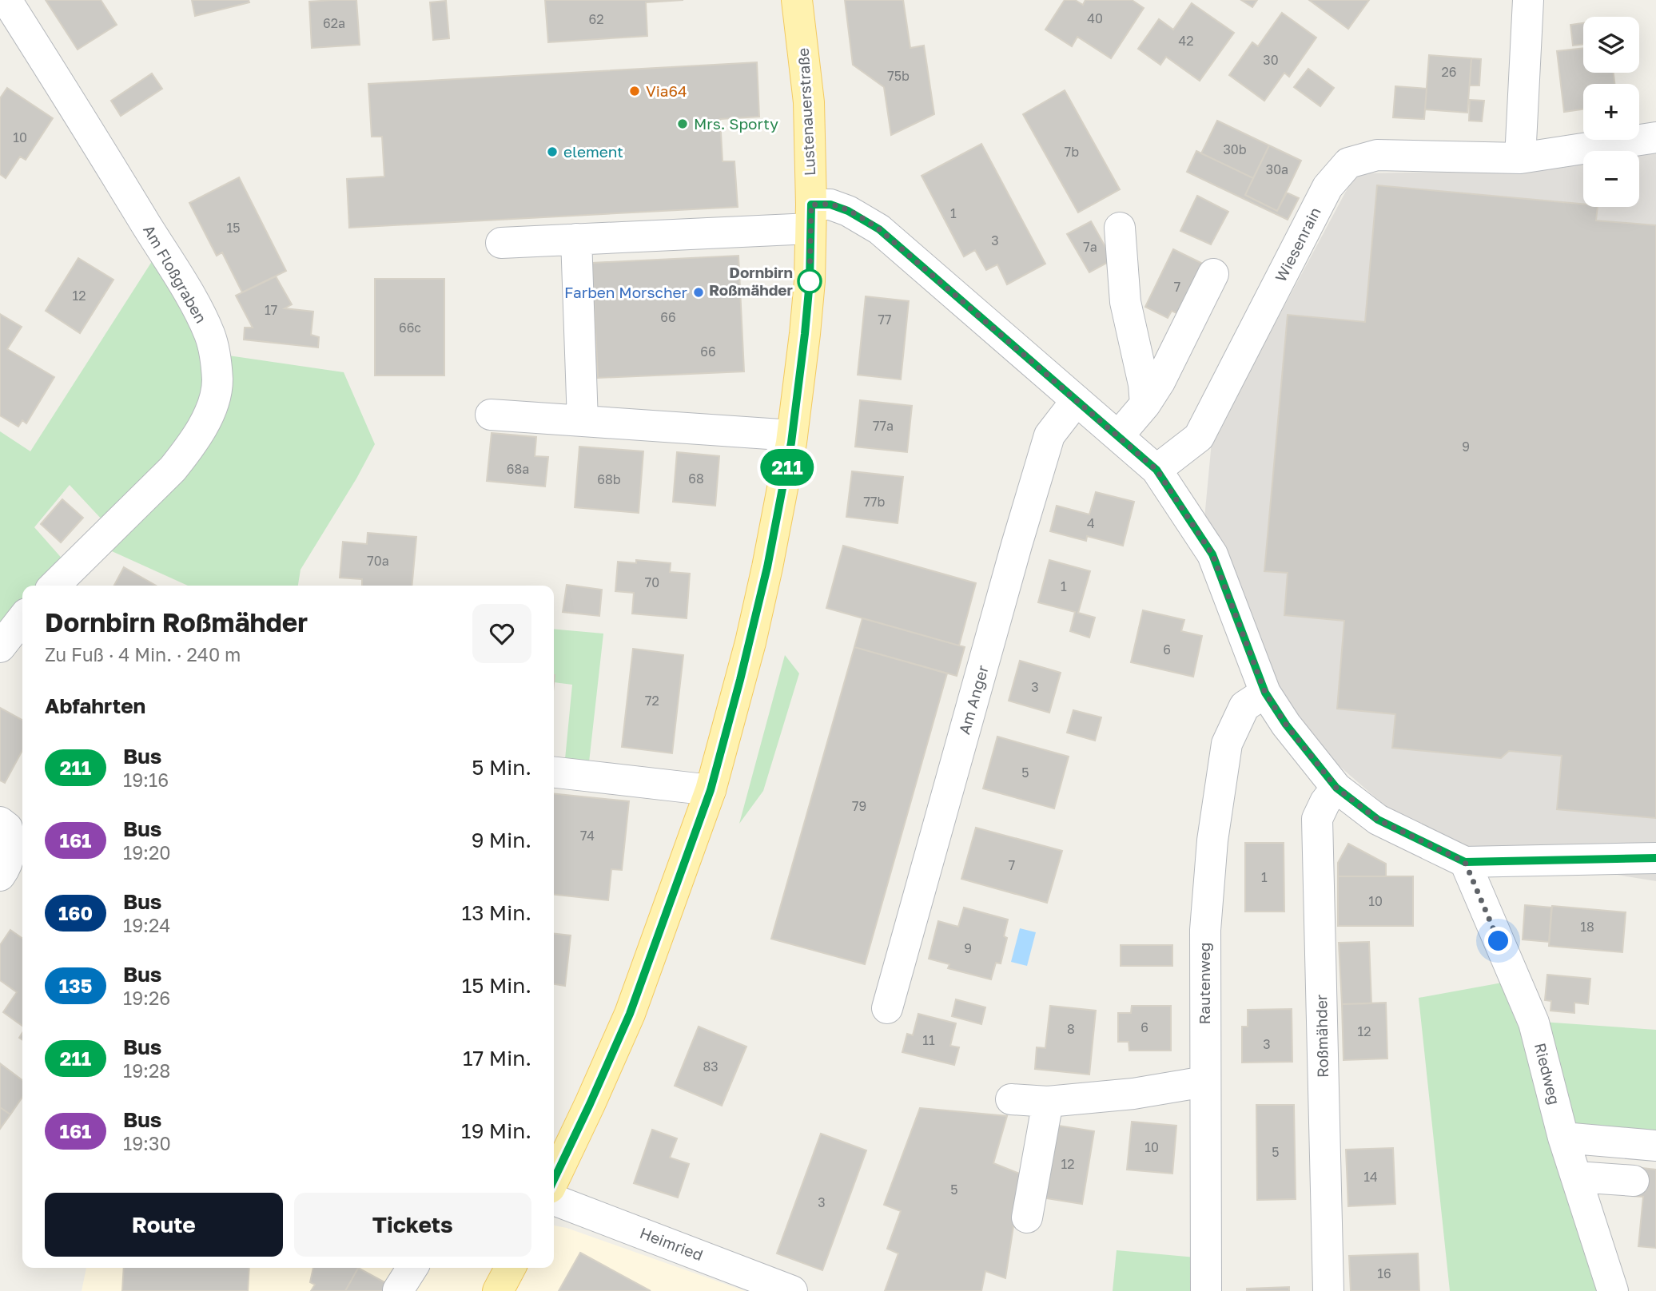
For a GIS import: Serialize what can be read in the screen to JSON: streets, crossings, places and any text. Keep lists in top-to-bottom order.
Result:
{
  "streets": {
    "main road": ["Lustenauerstraße"],
    "street": [
      "Wiesenrain",
      "Am Floßgraben",
      "Am Anger",
      "Rautenweg",
      "Roßmähder",
      "Riedweg",
      "Heimried"
    ]
  },
  "places": [
    "Via64",
    "Mrs. Sporty",
    "element",
    "Dornbirn Roßmähder",
    "Farben Morscher"
  ],
  "lines": ["bus line 211"],
  "house_numbers": [
    "40",
    "62",
    "62a",
    "42",
    "30",
    "26",
    "75b",
    "10",
    "30b",
    "7b",
    "30a",
    "1",
    "15",
    "3",
    "7a",
    "7",
    "12",
    "17",
    "66",
    "77",
    "66c",
    "66",
    "77a",
    "9",
    "68a",
    "68",
    "68b",
    "77b",
    "4",
    "70a",
    "70",
    "1",
    "6",
    "3",
    "72",
    "5",
    "79",
    "74",
    "7",
    "1",
    "10",
    "18",
    "9",
    "6",
    "8",
    "12",
    "11",
    "3",
    "83",
    "10",
    "5",
    "12",
    "14",
    "5",
    "3",
    "16"
  ],
  "page": {
    "on_map": "211",
    "map_buttons": ["+", "−"],
    "heading": [
      ["Dornbirn Roßmähder", "Zu Fuß · 4 Min. · 240 m"],
      "Abfahrten"
    ],
    "list": [
      {
        "mark": "211",
        "name": "Bus",
        "note": "19:16",
        "value": "5 Min."
      },
      {
        "mark": "161",
        "name": "Bus",
        "note": "19:20",
        "value": "9 Min."
      },
      {
        "mark": "160",
        "name": "Bus",
        "note": "19:24",
        "value": "13 Min."
      },
      {
        "mark": "135",
        "name": "Bus",
        "note": "19:26",
        "value": "15 Min."
      },
      {
        "mark": "211",
        "name": "Bus",
        "note": "19:28",
        "value": "17 Min."
      },
      {
        "mark": "161",
        "name": "Bus",
        "note": "19:30",
        "value": "19 Min."
      }
    ],
    "buttons": ["Route", "Tickets"]
  }
}
